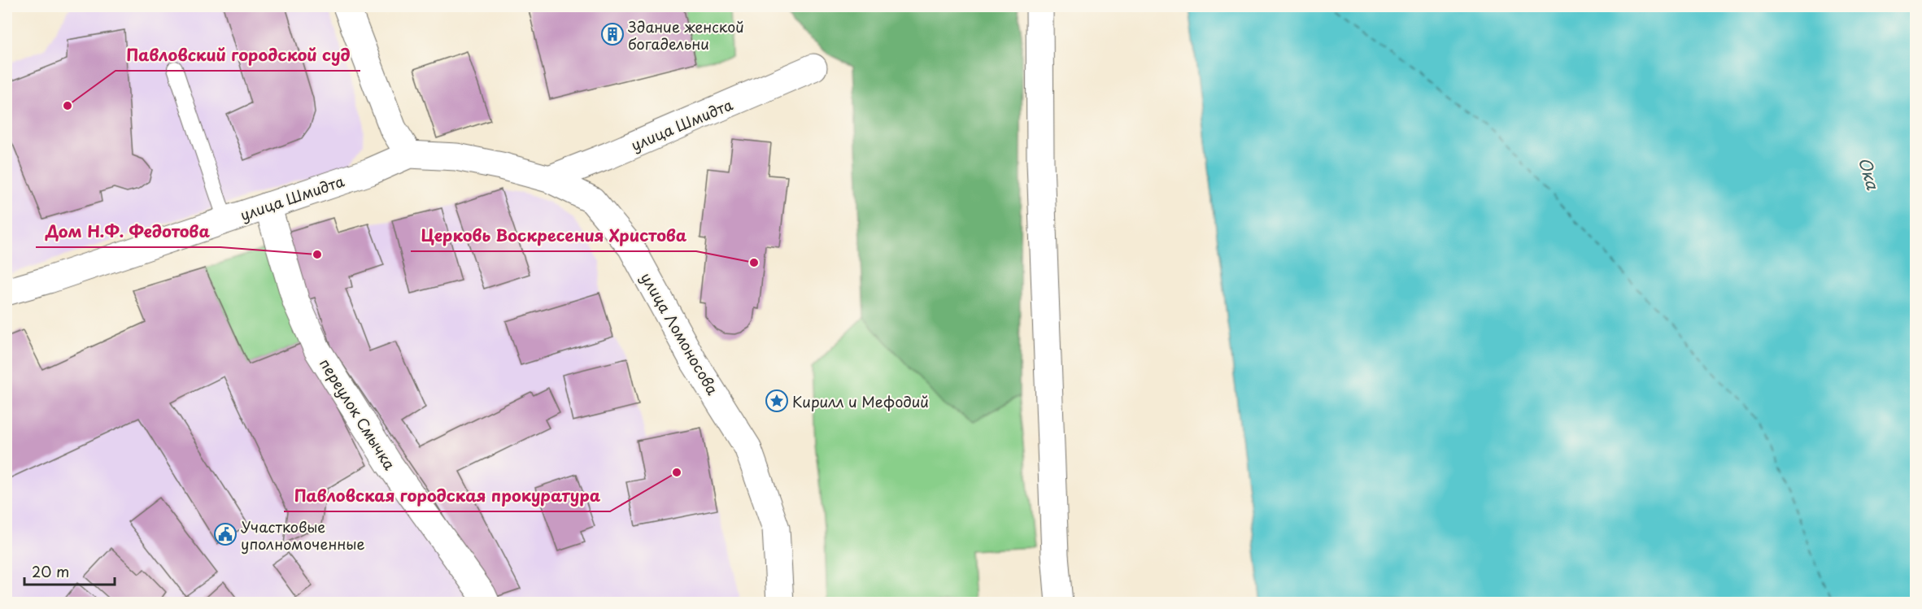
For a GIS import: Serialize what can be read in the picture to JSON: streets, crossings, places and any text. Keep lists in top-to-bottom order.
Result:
{
  "streets": {
    "street": ["улица Шмидта", "улица Ломоносова", "переулок Смычка"]
  },
  "crossings": [
    ["улица Шмидта", "улица Ломоносова"],
    ["улица Шмидта", "переулок Смычка"]
  ],
  "water": ["Ока"],
  "places": {
    "building": ["Здание женской богадельни"],
    "other": [
      "Павловский городской суд",
      "Дом Н.Ф. Федотова",
      "Церковь Воскресения Христова",
      "Павловская городская прокуратура"
    ],
    "place": ["Кирилл и Мефодий"],
    "public building": ["Участковые уполномоченные"]
  },
  "scale_bar": "20 m"
}
